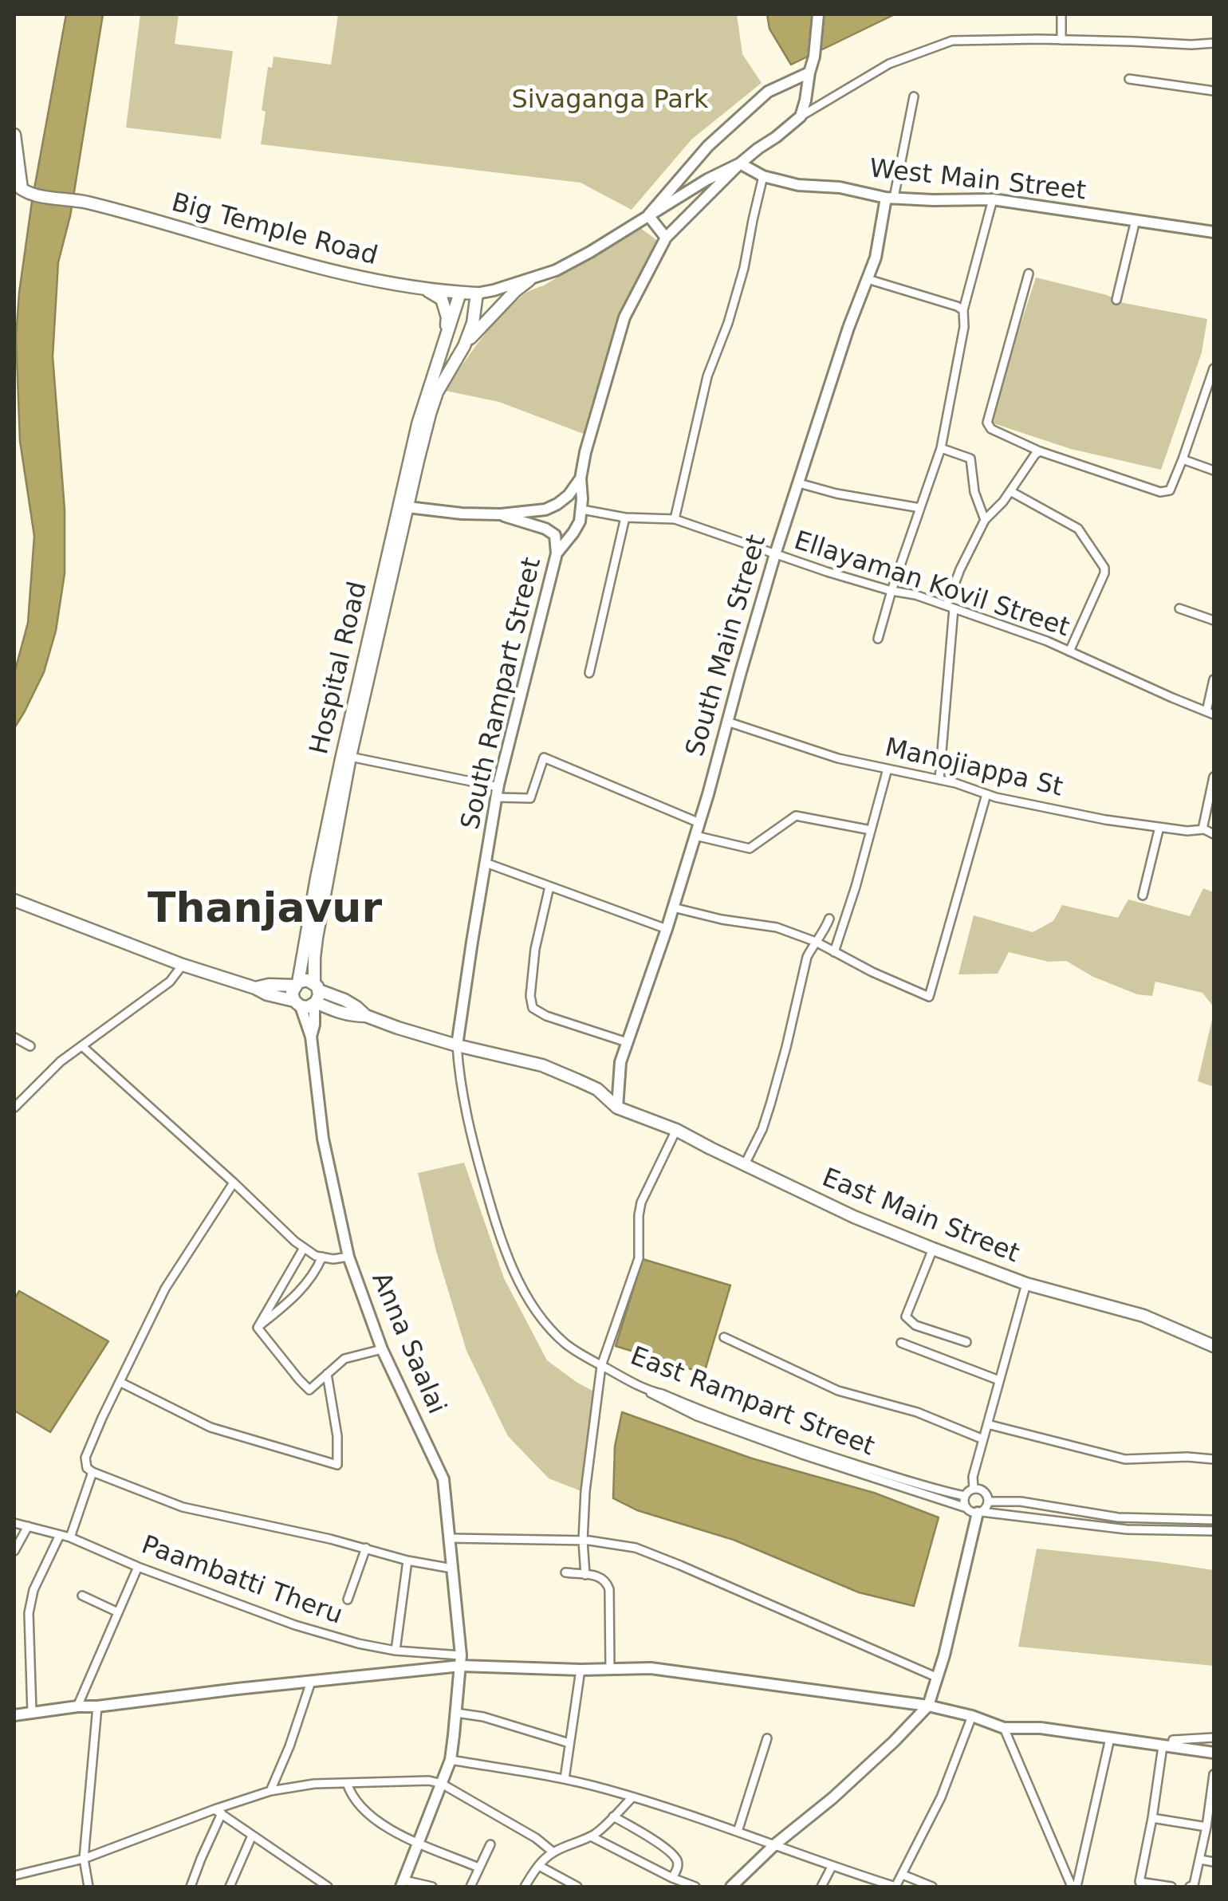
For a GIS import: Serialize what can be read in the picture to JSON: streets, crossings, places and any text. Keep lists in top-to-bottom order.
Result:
{
  "streets": {
    "main road": ["Big Temple Road", "Hospital Road", "East Main Street"],
    "street": [
      "West Main Street",
      "Ellayaman Kovil Street",
      "South Main Street",
      "South Rampart Street",
      "Manojiappa St",
      "Anna Saalai",
      "East Rampart Street",
      "Paambatti Theru"
    ]
  },
  "crossings": [
    ["West Main Street", "South Main Street"],
    ["Big Temple Road", "Hospital Road"],
    ["Ellayaman Kovil Street", "South Main Street"],
    ["South Main Street", "Manojiappa St"],
    ["South Main Street", "East Main Street"],
    ["Hospital Road", "East Main Street"],
    ["Hospital Road", "Anna Saalai"],
    ["South Rampart Street", "East Main Street"],
    ["South Rampart Street", "East Rampart Street"],
    ["East Main Street", "Anna Saalai"],
    ["East Main Street", "East Rampart Street"],
    ["Anna Saalai", "Paambatti Theru"]
  ],
  "districts": ["Thanjavur"],
  "parks": ["Sivaganga Park"]
}
